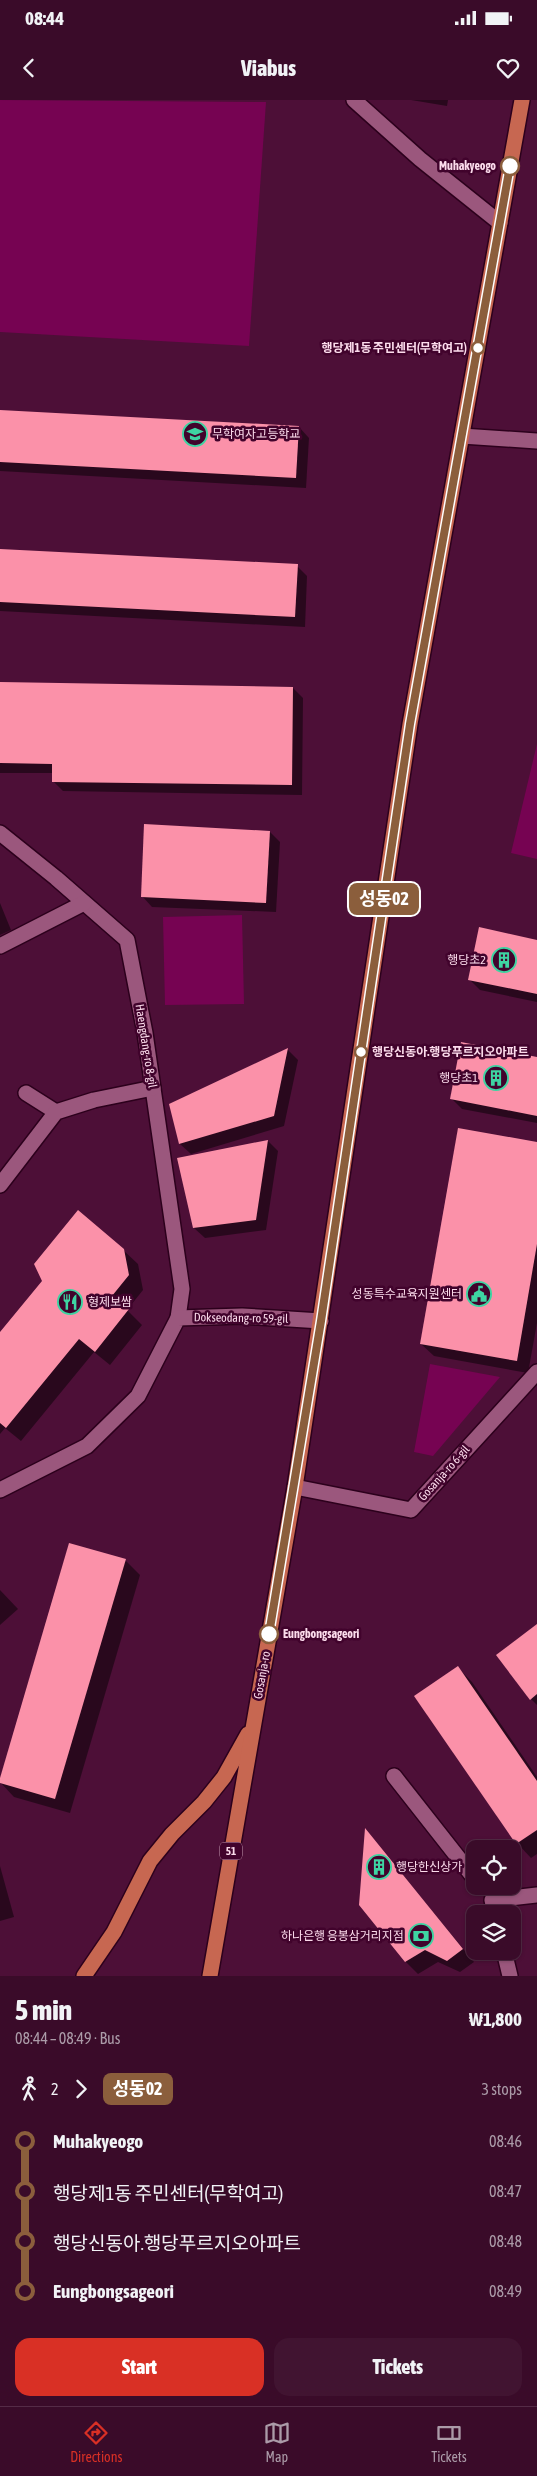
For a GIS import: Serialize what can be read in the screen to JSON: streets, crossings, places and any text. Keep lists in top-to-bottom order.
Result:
{
  "streets": {
    "main road": ["Gosanja-ro", "51"],
    "street": ["Haengdang-ro 8-gil", "Dokseodang-ro 59-gil", "Gosanja-ro 6-gil"]
  },
  "crossings": [
    ["Haengdang-ro 8-gil", "Dokseodang-ro 59-gil"],
    ["Dokseodang-ro 59-gil", "Gosanja-ro"],
    ["Gosanja-ro 6-gil", "Gosanja-ro"]
  ],
  "places": {
    "other": [
      "Muhakyeogo",
      "행당제1동 주민센터(무학여고)",
      "행당신동아.행당푸르지오아파트",
      "Eungbongsageori"
    ],
    "school or university": ["무학여자고등학교"],
    "building": ["행당초2", "행당초1", "행당한신상가"],
    "public building": ["성동특수교육지원센터"],
    "restaurant": ["형제보쌈"],
    "bank": ["하나은행 응봉삼거리지점"]
  },
  "lines": ["bus line 성동02"],
  "page": {
    "status": "08:44",
    "header": "Viabus",
    "on_map": "성동02",
    "heading": ["5 min", "08:44 – 08:49 · Bus", "₩1,800"],
    "legs": ["2", "성동02", "3 stops"],
    "list": [
      {
        "name": "Muhakyeogo",
        "value": "08:46"
      },
      {
        "name": "행당제1동 주민센터(무학여고)",
        "value": "08:47"
      },
      {
        "name": "행당신동아.행당푸르지오아파트",
        "value": "08:48"
      },
      {
        "name": "Eungbongsageori",
        "value": "08:49"
      }
    ],
    "buttons": ["Start", "Tickets"],
    "tabs": ["Directions", "Map", "Tickets"]
  }
}
